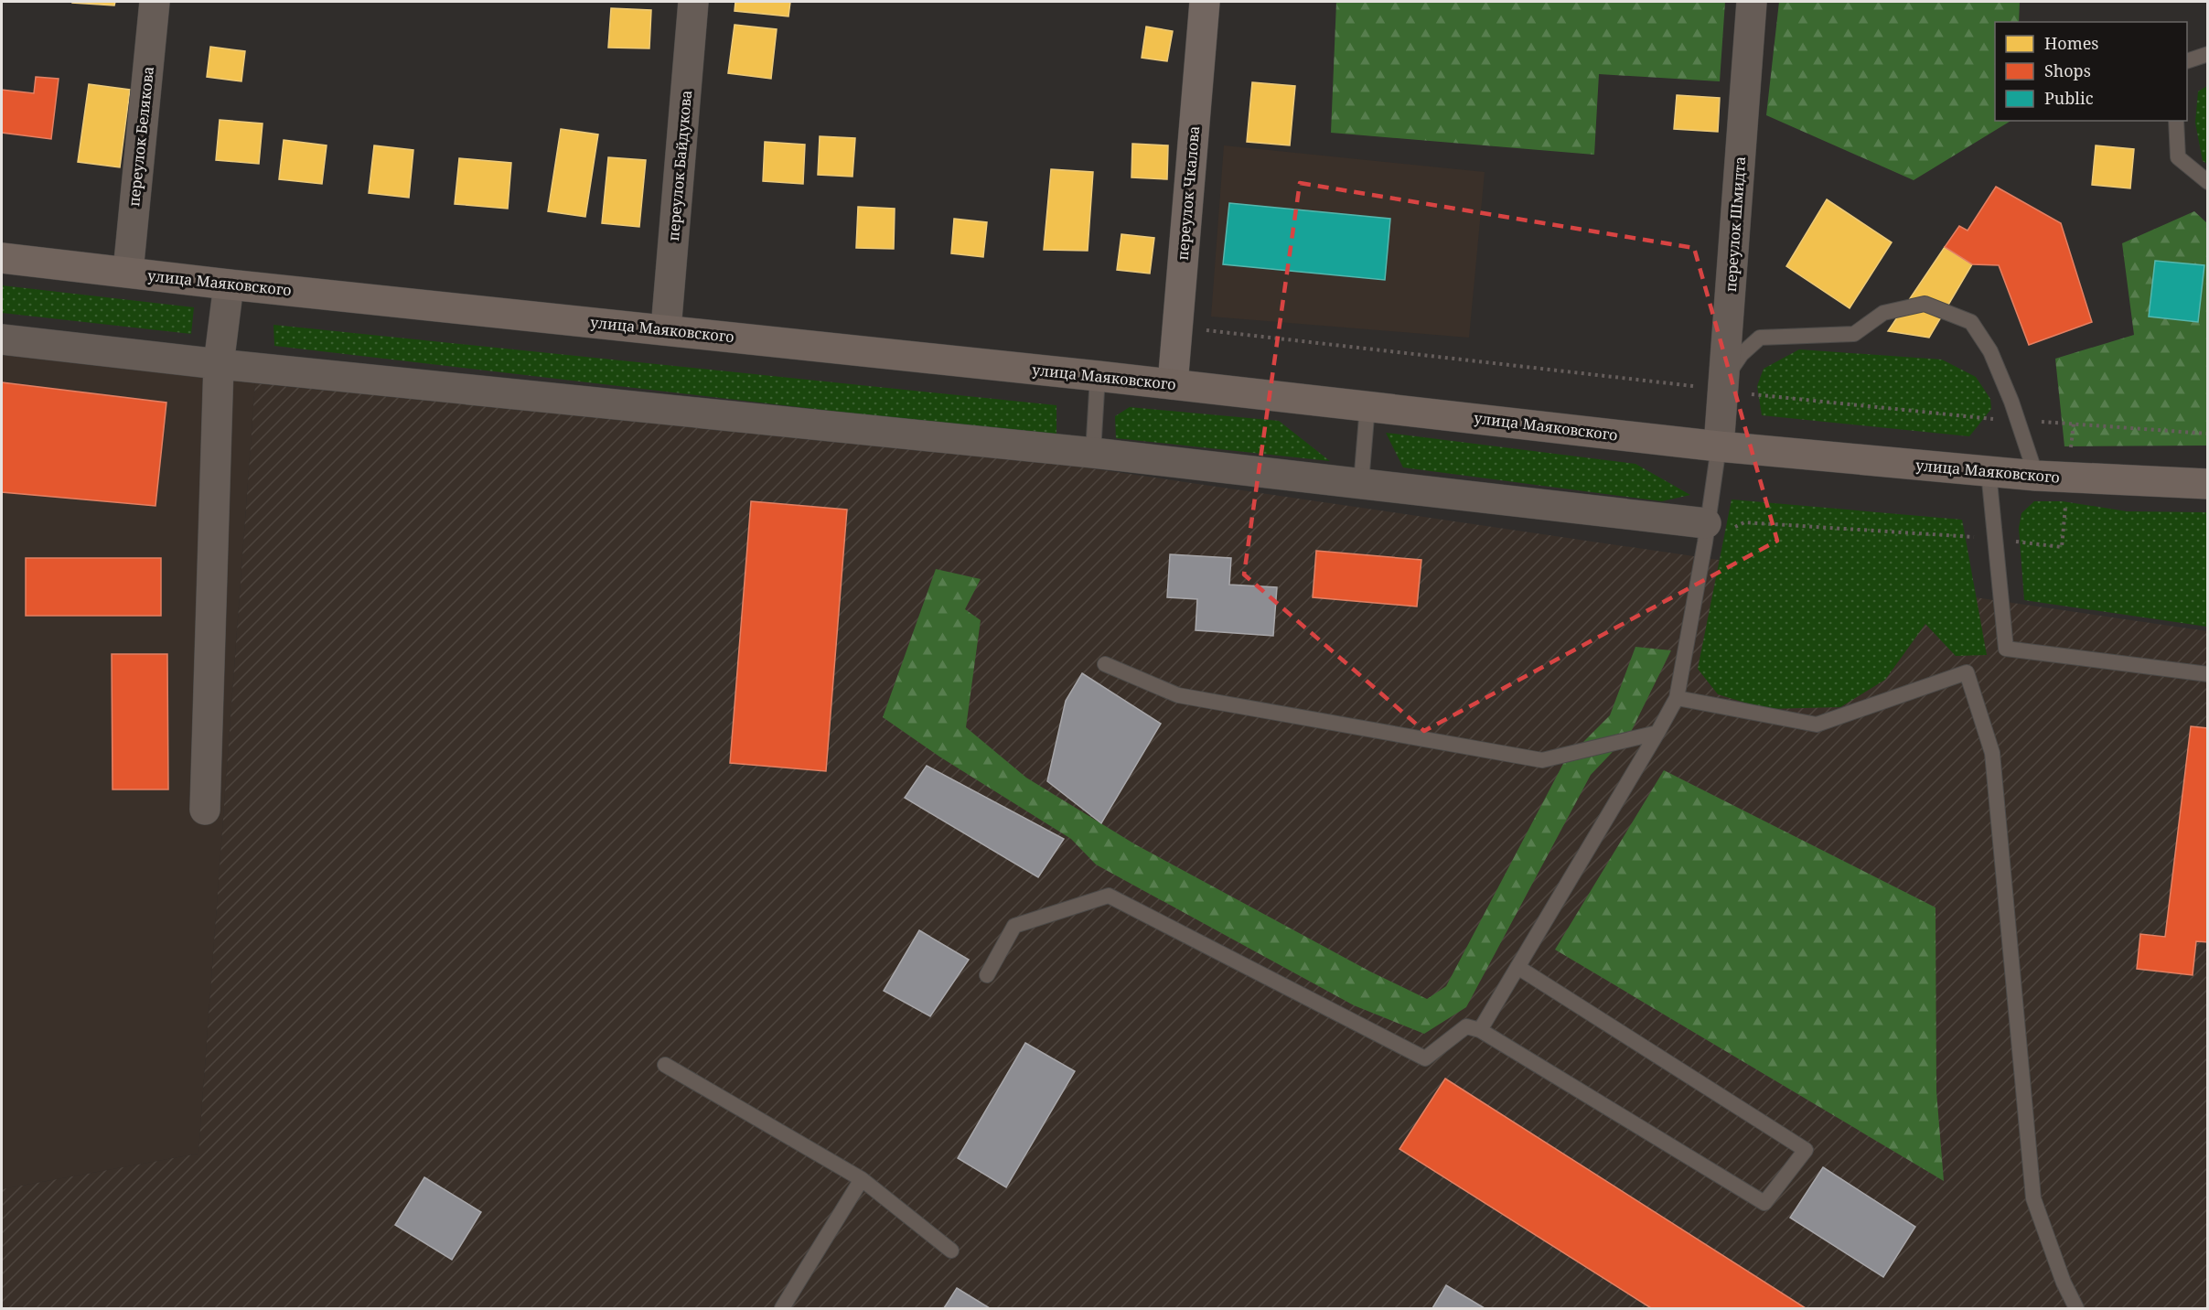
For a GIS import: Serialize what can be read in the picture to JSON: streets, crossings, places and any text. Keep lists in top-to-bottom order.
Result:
{
  "streets": {
    "main road": ["улица Маяковского"],
    "street": [
      "переулок Белякова",
      "переулок Байдукова",
      "переулок Чкалова",
      "переулок Шмидта"
    ]
  },
  "crossings": [
    ["переулок Белякова", "улица Маяковского"],
    ["переулок Байдукова", "улица Маяковского"],
    ["переулок Чкалова", "улица Маяковского"],
    ["переулок Шмидта", "улица Маяковского"]
  ],
  "legend": ["Homes", "Shops", "Public"]
}
